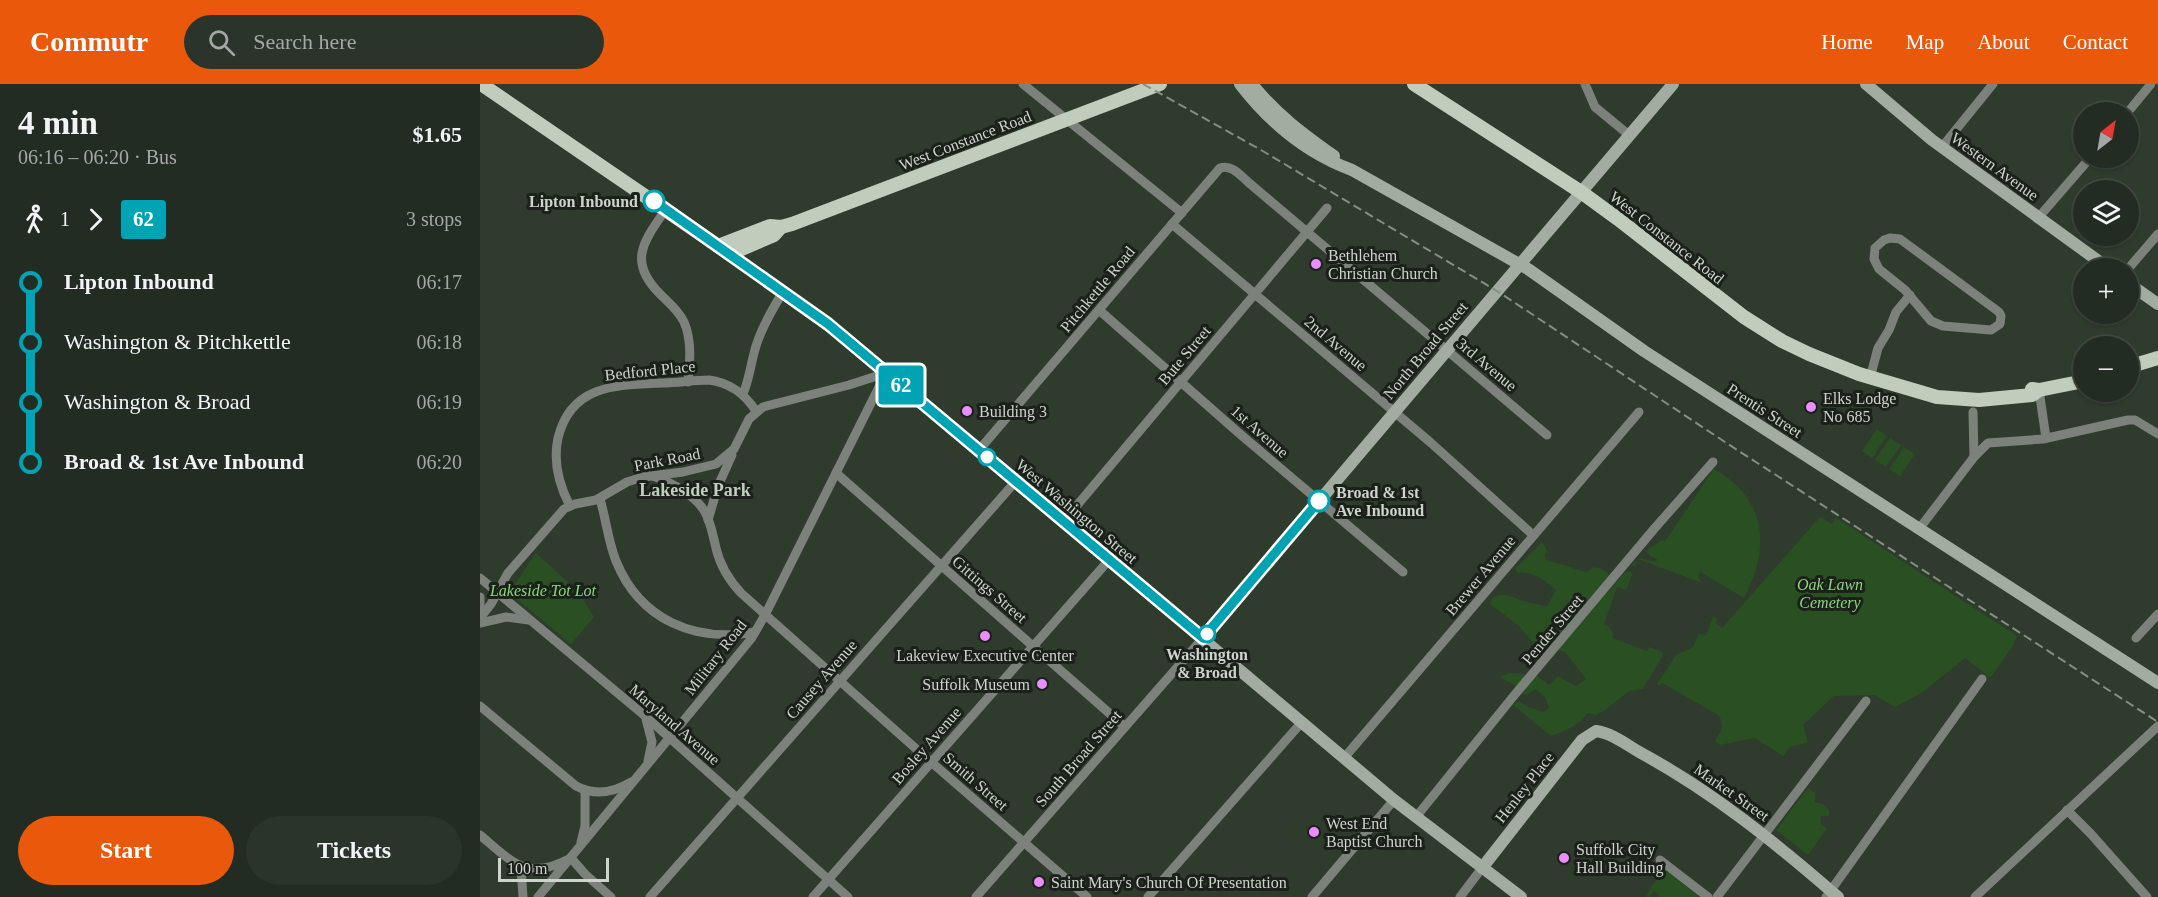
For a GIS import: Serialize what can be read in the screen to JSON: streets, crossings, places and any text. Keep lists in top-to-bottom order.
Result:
{
  "streets": {
    "main road": ["West Constance Road", "West Washington Street"],
    "street": [
      "Western Avenue",
      "Pitchkettle Road",
      "2nd Avenue",
      "North Broad Street",
      "Bute Street",
      "3rd Avenue",
      "Bedford Place",
      "Prentis Street",
      "1st Avenue",
      "Park Road",
      "Brewer Avenue",
      "Gittings Street",
      "Pender Street",
      "Military Road",
      "Causey Avenue",
      "Maryland Avenue",
      "Bosley Avenue",
      "South Broad Street",
      "Smith Street",
      "Henley Place",
      "Market Street"
    ]
  },
  "crossings": [
    ["West Constance Road", "North Broad Street"],
    ["West Constance Road", "West Washington Street"],
    ["Pitchkettle Road", "2nd Avenue"],
    ["Pitchkettle Road", "3rd Avenue"],
    ["Pitchkettle Road", "1st Avenue"],
    ["Pitchkettle Road", "West Washington Street"],
    ["2nd Avenue", "North Broad Street"],
    ["2nd Avenue", "Bute Street"],
    ["2nd Avenue", "Brewer Avenue"],
    ["North Broad Street", "3rd Avenue"],
    ["North Broad Street", "1st Avenue"],
    ["North Broad Street", "West Washington Street"],
    ["North Broad Street", "South Broad Street"],
    ["Bute Street", "3rd Avenue"],
    ["Bute Street", "1st Avenue"],
    ["Bute Street", "West Washington Street"],
    ["Bedford Place", "Park Road"],
    ["West Washington Street", "Brewer Avenue"],
    ["West Washington Street", "Pender Street"],
    ["West Washington Street", "Military Road"],
    ["West Washington Street", "Causey Avenue"],
    ["West Washington Street", "Bosley Avenue"],
    ["West Washington Street", "South Broad Street"],
    ["West Washington Street", "Henley Place"],
    ["Gittings Street", "Military Road"],
    ["Gittings Street", "Causey Avenue"],
    ["Gittings Street", "Bosley Avenue"],
    ["Gittings Street", "South Broad Street"],
    ["Military Road", "Maryland Avenue"],
    ["Military Road", "Smith Street"],
    ["Causey Avenue", "Maryland Avenue"],
    ["Causey Avenue", "Smith Street"],
    ["Maryland Avenue", "Bosley Avenue"],
    ["Bosley Avenue", "Smith Street"],
    ["South Broad Street", "Smith Street"],
    ["Henley Place", "Market Street"]
  ],
  "districts": ["Lakeside Park"],
  "parks": ["Oak Lawn Cemetery", "Lakeside Tot Lot"],
  "places": [
    "Lipton Inbound",
    "Bethlehem Christian Church",
    "Elks Lodge No 685",
    "Building 3",
    "Broad & 1st Ave Inbound",
    "Washington & Broad",
    "Lakeview Executive Center",
    "Suffolk Museum",
    "West End Baptist Church",
    "Suffolk City Hall Building",
    "Saint Mary's Church Of Presentation"
  ],
  "lines": ["bus line 62"],
  "scale_bar": "100 m",
  "north": "top right",
  "page": {
    "header": "Commutr",
    "search": "Search here",
    "nav": [
      "Home",
      "Map",
      "About",
      "Contact"
    ],
    "heading": ["4 min", "06:16 – 06:20 · Bus", "$1.65"],
    "on_map": "62",
    "map_buttons": ["+", "−"],
    "legs": ["1", "62", "3 stops"],
    "list": [
      {
        "name": "Lipton Inbound",
        "value": "06:17"
      },
      {
        "name": "Washington & Pitchkettle",
        "value": "06:18"
      },
      {
        "name": "Washington & Broad",
        "value": "06:19"
      },
      {
        "name": "Broad & 1st Ave Inbound",
        "value": "06:20"
      }
    ],
    "buttons": ["Start", "Tickets"],
    "scale": "100 m"
  }
}
